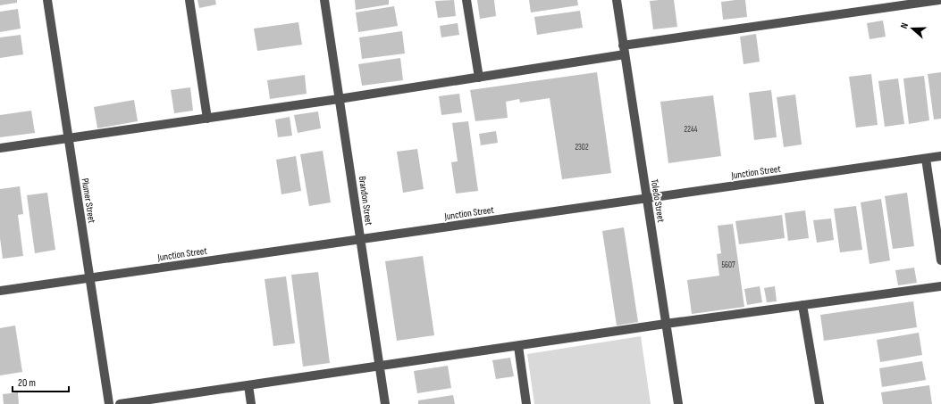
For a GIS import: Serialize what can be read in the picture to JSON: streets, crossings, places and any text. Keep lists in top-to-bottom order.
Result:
{
  "streets": {
    "street": [
      "Junction Street",
      "Plumer Street",
      "Brandon Street",
      "Toledo Street"
    ]
  },
  "crossings": [
    ["Junction Street", "Plumer Street"],
    ["Junction Street", "Brandon Street"],
    ["Junction Street", "Toledo Street"]
  ],
  "house_numbers": ["2244", "2302", "5607"],
  "scale_bar": "20 m",
  "north": "left"
}
